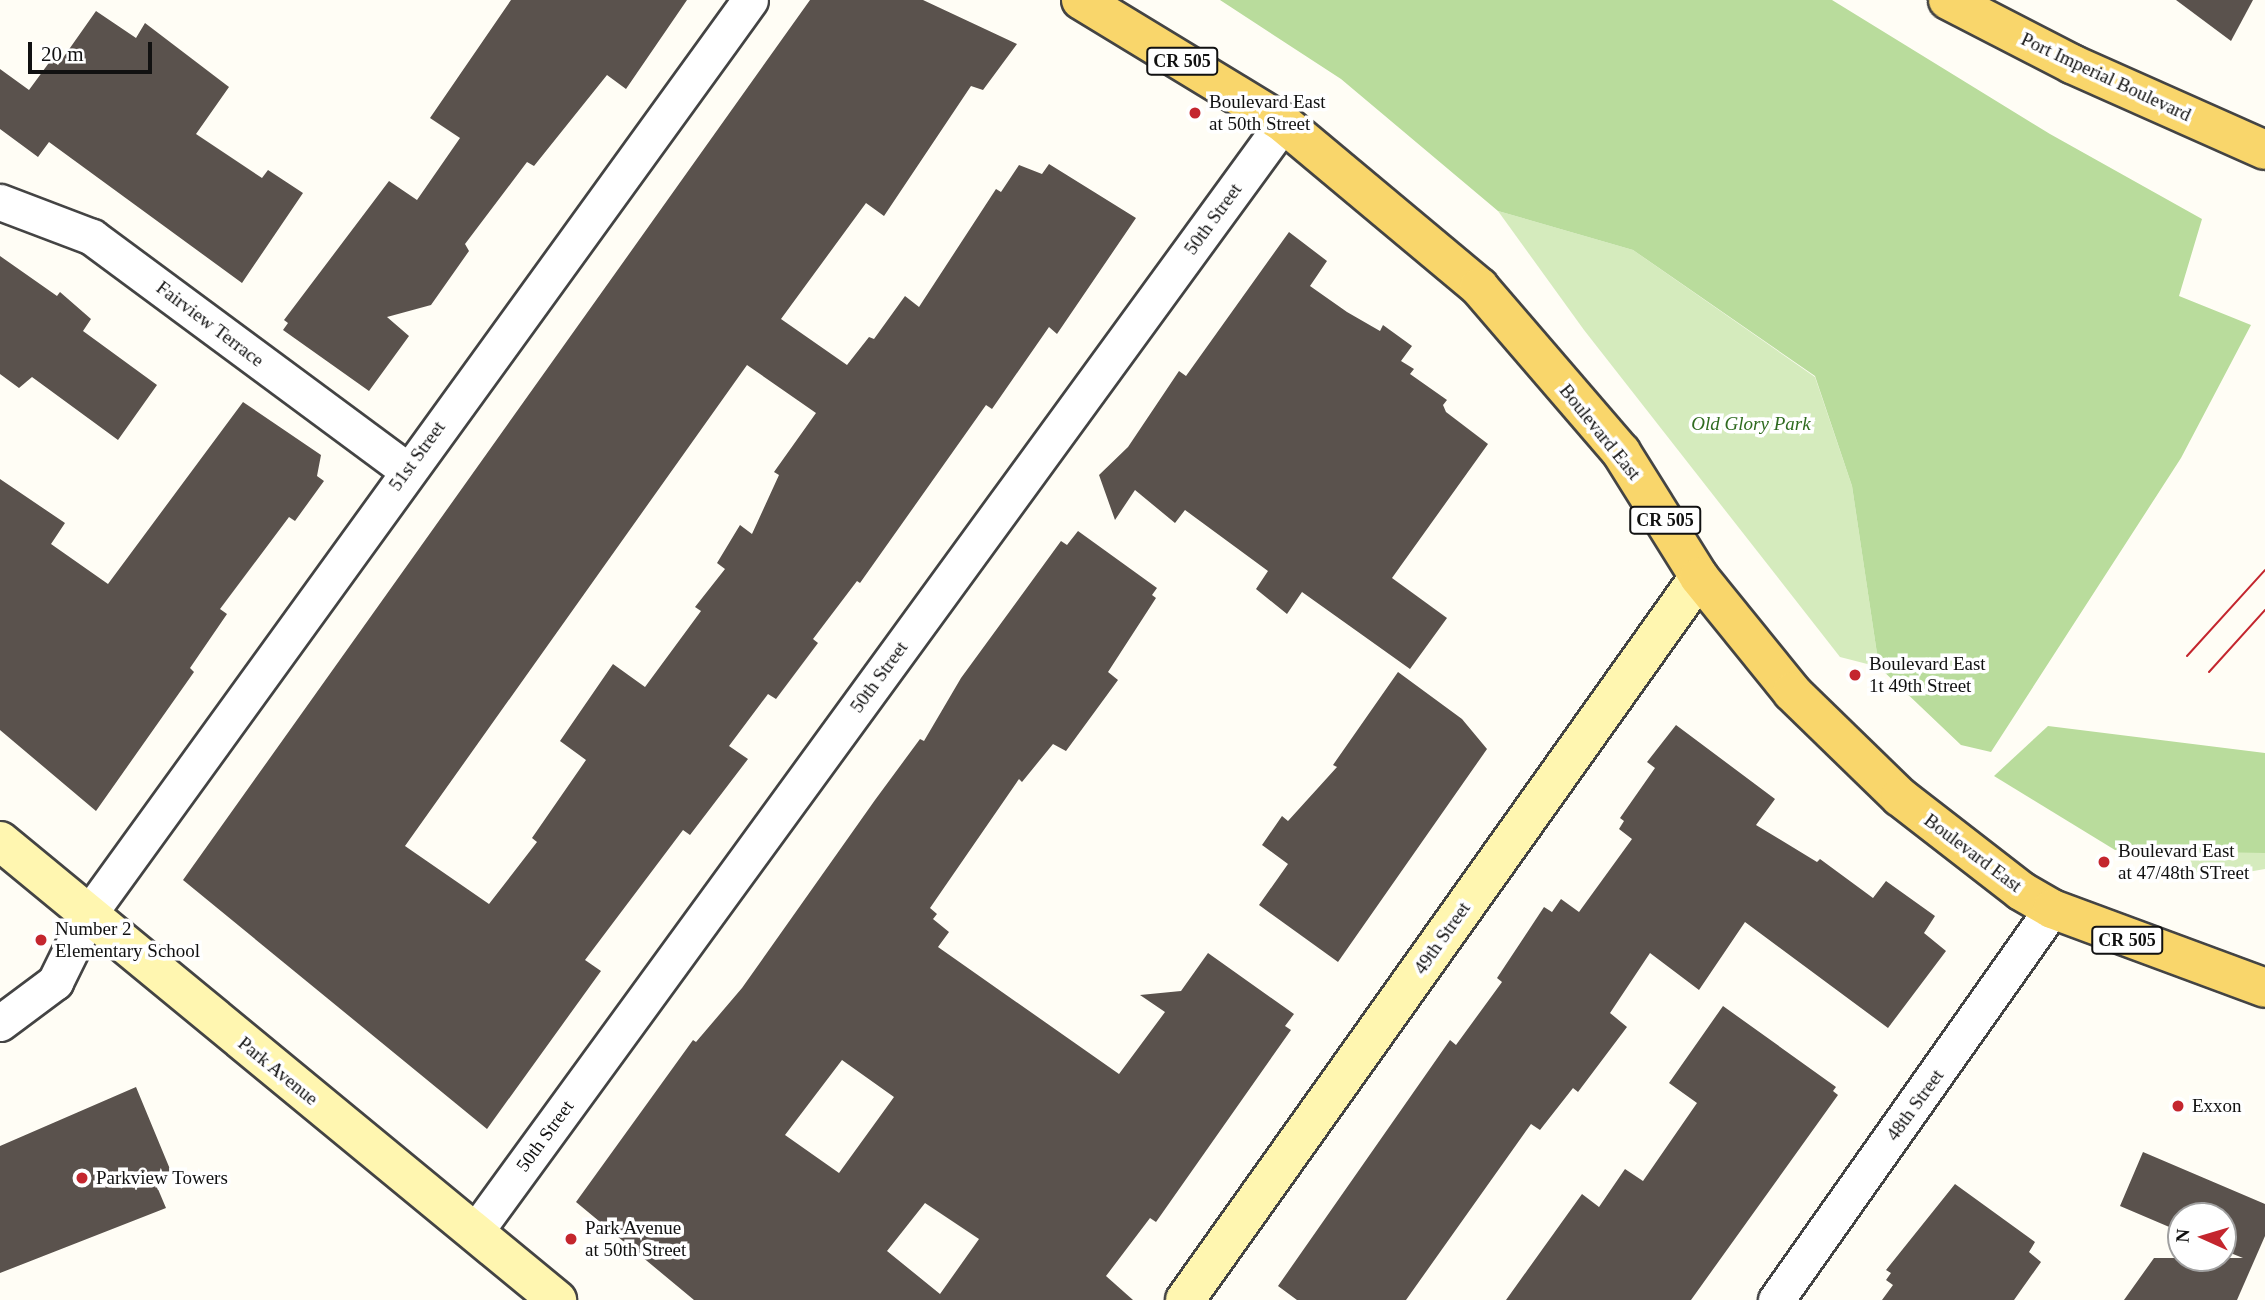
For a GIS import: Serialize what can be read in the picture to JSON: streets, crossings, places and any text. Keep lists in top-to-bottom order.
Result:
{
  "streets": {
    "main road": ["CR 505", "Port Imperial Boulevard", "Boulevard East"],
    "street": [
      "50th Street",
      "Fairview Terrace",
      "51st Street",
      "49th Street",
      "Park Avenue",
      "48th Street"
    ]
  },
  "crossings": [
    ["50th Street", "Boulevard East"],
    ["50th Street", "Park Avenue"],
    ["Fairview Terrace", "51st Street"],
    ["Boulevard East", "49th Street"],
    ["Boulevard East", "48th Street"],
    ["51st Street", "Park Avenue"]
  ],
  "parks": ["Old Glory Park"],
  "places": [
    "Boulevard East at 50th Street",
    "Boulevard East 1t 49th Street",
    "Boulevard East at 47/48th STreet",
    "Number 2 Elementary School",
    "Exxon",
    "Parkview Towers",
    "Park Avenue at 50th Street"
  ],
  "scale_bar": "20 m",
  "north": "left"
}
